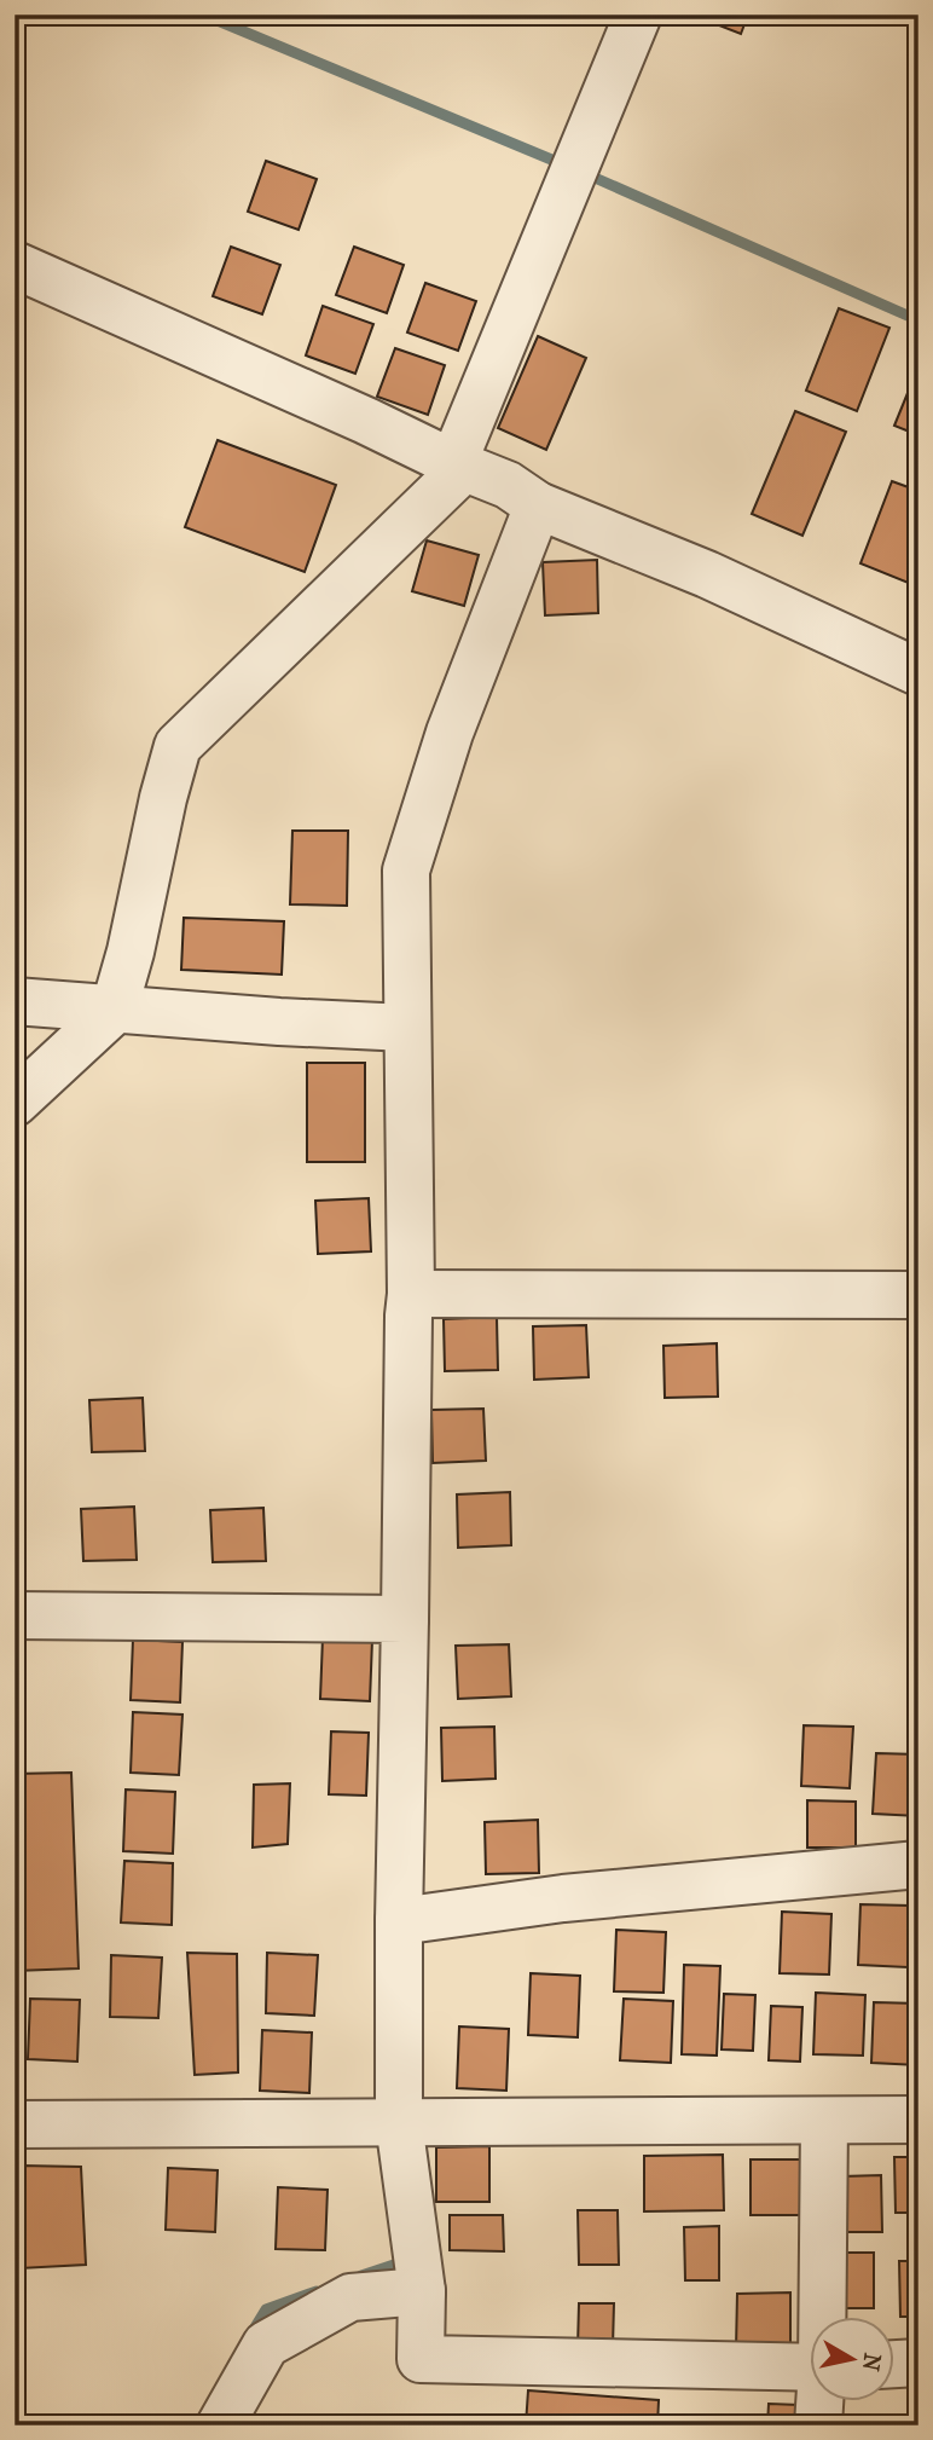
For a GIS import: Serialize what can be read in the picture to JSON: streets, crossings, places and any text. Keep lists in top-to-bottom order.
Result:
{
  "north": "right"
}
